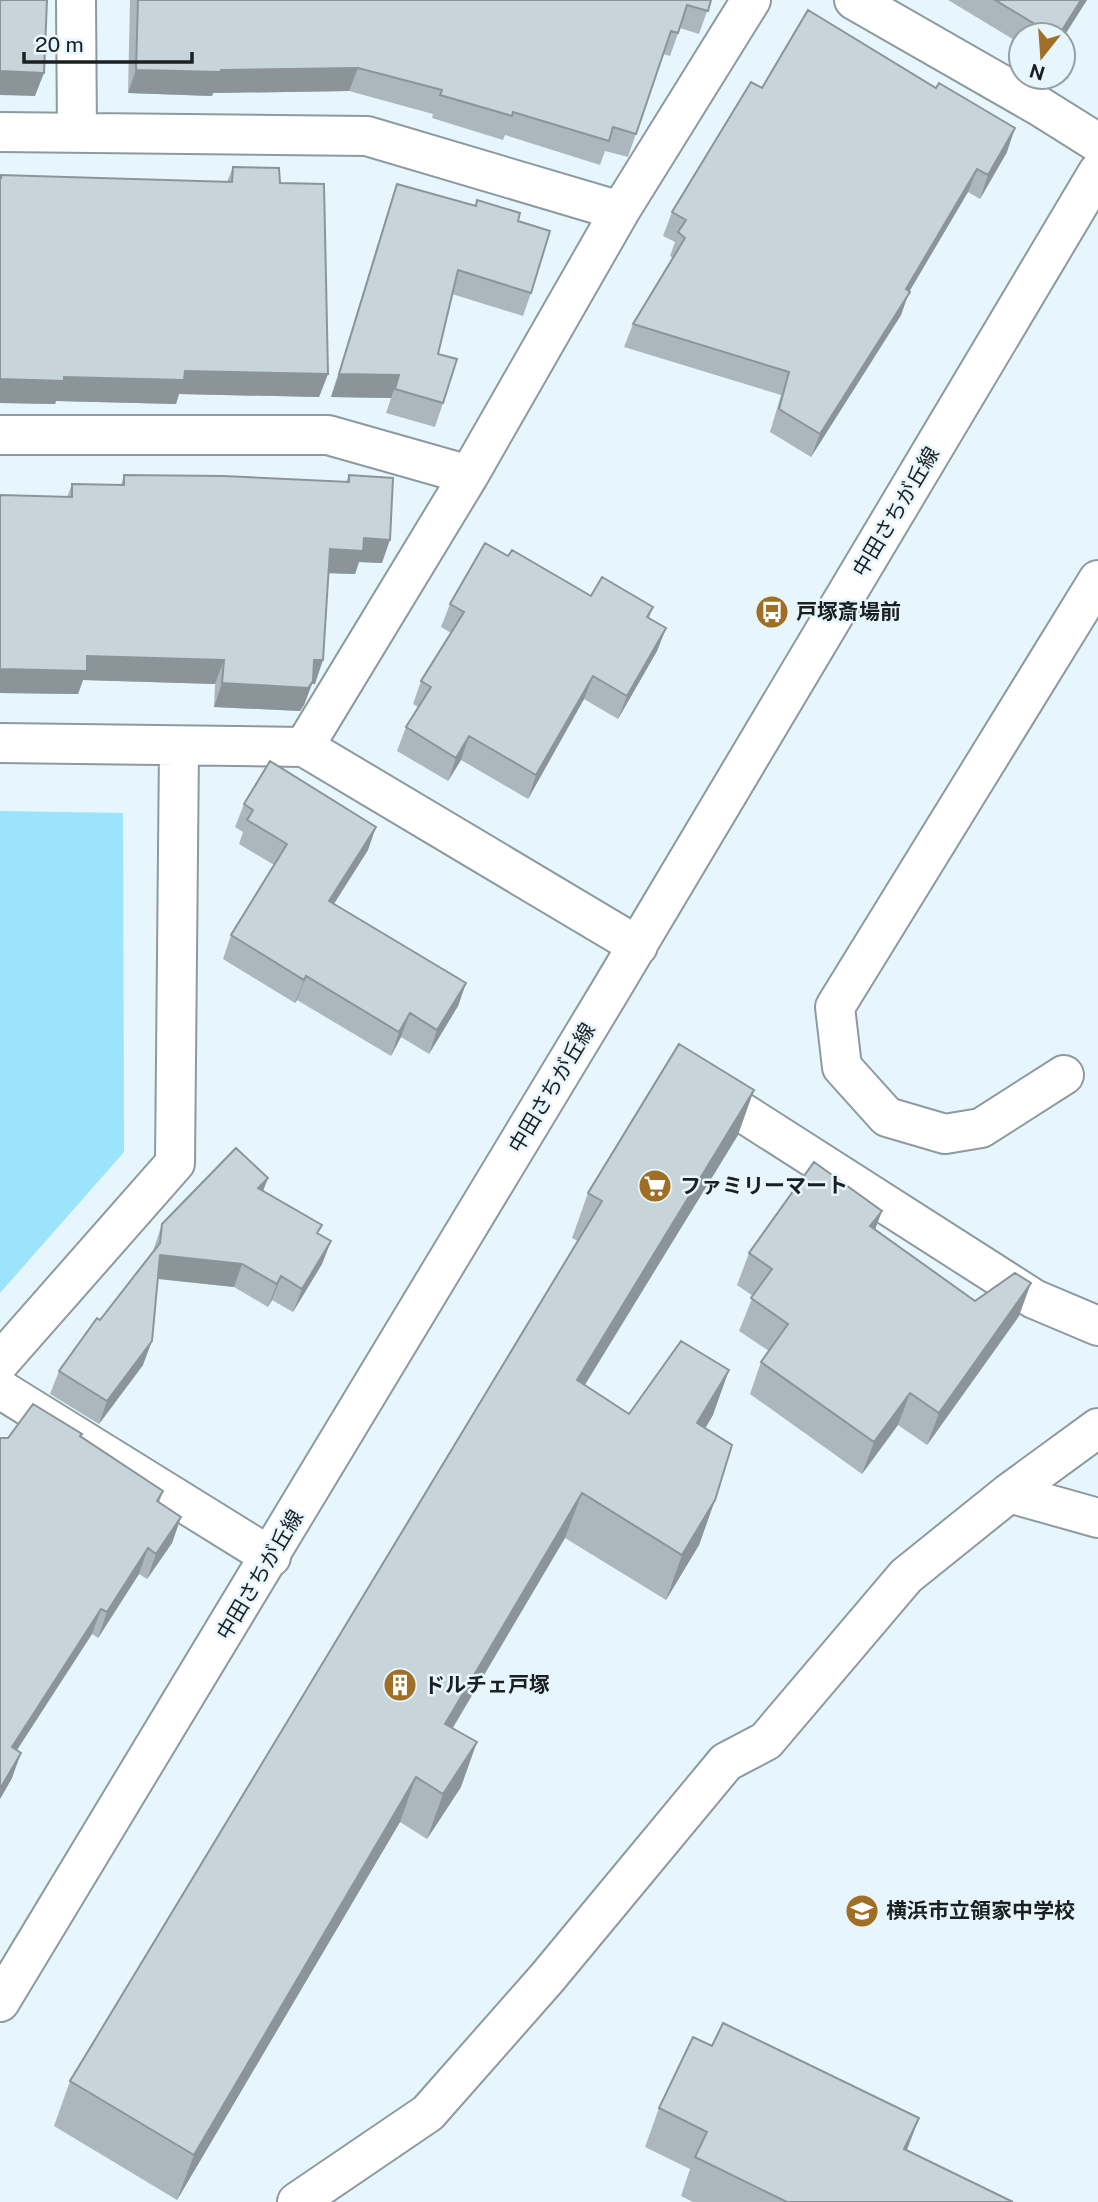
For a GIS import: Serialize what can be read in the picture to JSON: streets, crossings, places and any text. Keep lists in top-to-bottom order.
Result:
{
  "streets": {
    "street": ["中田さちが丘線"]
  },
  "places": {
    "bus stop": ["戸塚斎場前"],
    "supermarket": ["ファミリーマート"],
    "building": ["ドルチェ戸塚"],
    "school or university": ["横浜市立領家中学校"]
  },
  "scale_bar": "20 m",
  "north": "bottom"
}
